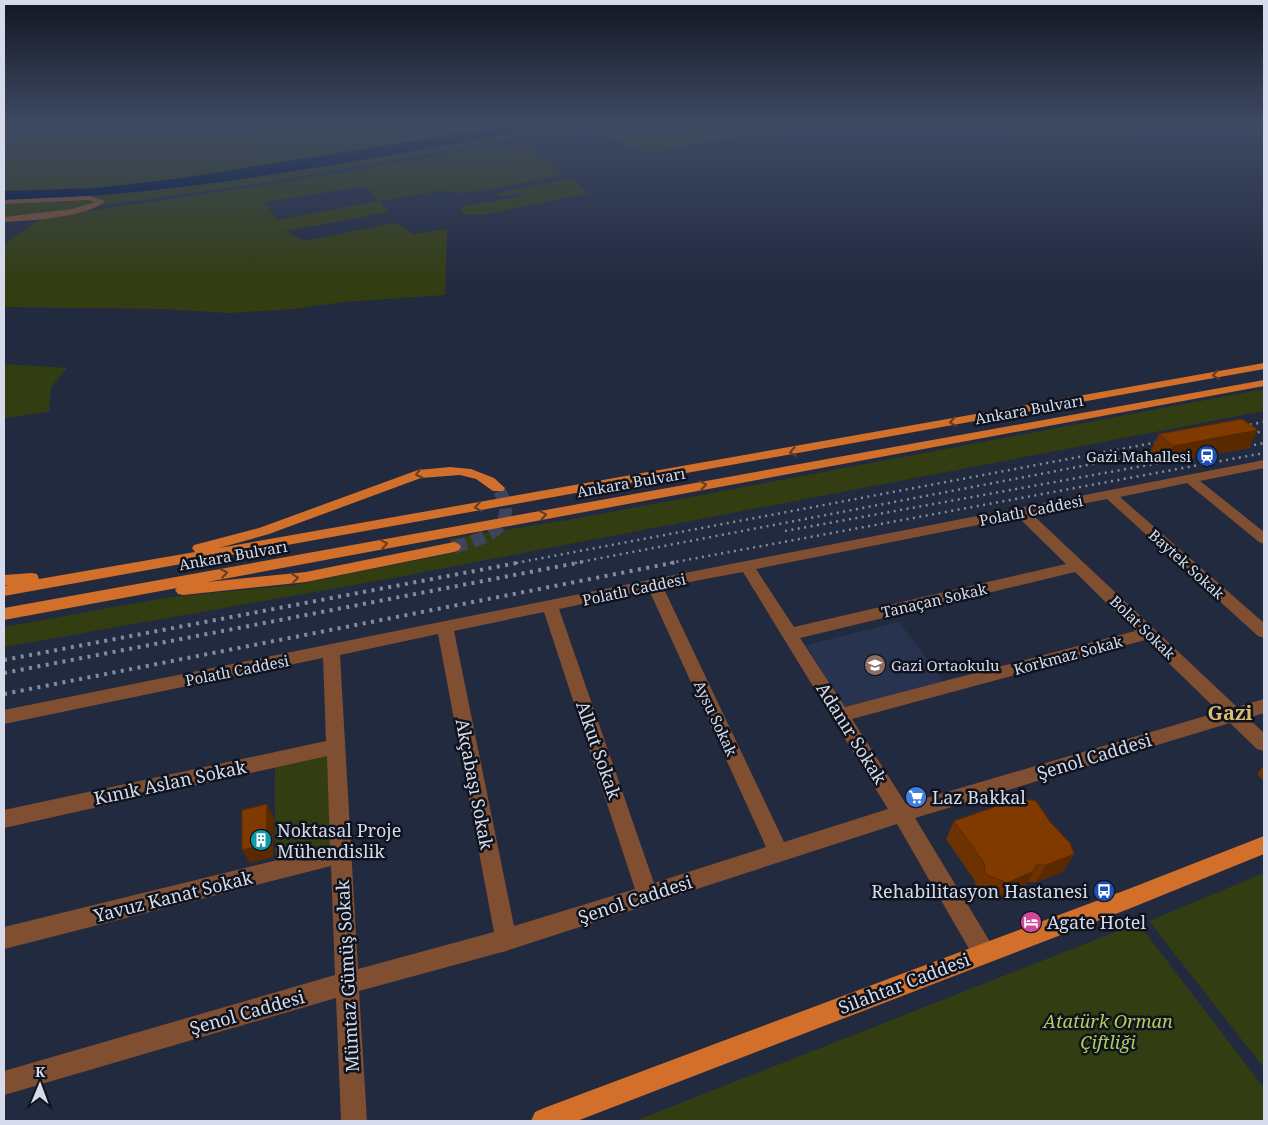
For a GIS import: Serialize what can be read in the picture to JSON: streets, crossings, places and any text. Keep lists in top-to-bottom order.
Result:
{
  "streets": {
    "main road": ["Ankara Bulvarı", "Silahtar Caddesi"],
    "street": [
      "Polatlı Caddesi",
      "Baytek Sokak",
      "Tanaçan Sokak",
      "Bolat Sokak",
      "Korkmaz Sokak",
      "Aysu Sokak",
      "Adanır Sokak",
      "Alkut Sokak",
      "Şenol Caddesi",
      "Kınık Aslan Sokak",
      "Akçabaşı Sokak",
      "Yavuz Kanat Sokak",
      "Mümtaz Gümüş Sokak"
    ]
  },
  "crossings": [
    ["Polatlı Caddesi", "Baytek Sokak"],
    ["Polatlı Caddesi", "Bolat Sokak"],
    ["Polatlı Caddesi", "Aysu Sokak"],
    ["Polatlı Caddesi", "Adanır Sokak"],
    ["Polatlı Caddesi", "Alkut Sokak"],
    ["Polatlı Caddesi", "Akçabaşı Sokak"],
    ["Polatlı Caddesi", "Mümtaz Gümüş Sokak"],
    ["Tanaçan Sokak", "Bolat Sokak"],
    ["Tanaçan Sokak", "Adanır Sokak"],
    ["Bolat Sokak", "Korkmaz Sokak"],
    ["Bolat Sokak", "Şenol Caddesi"],
    ["Korkmaz Sokak", "Adanır Sokak"],
    ["Aysu Sokak", "Şenol Caddesi"],
    ["Adanır Sokak", "Şenol Caddesi"],
    ["Adanır Sokak", "Silahtar Caddesi"],
    ["Alkut Sokak", "Şenol Caddesi"],
    ["Şenol Caddesi", "Akçabaşı Sokak"],
    ["Şenol Caddesi", "Mümtaz Gümüş Sokak"],
    ["Kınık Aslan Sokak", "Mümtaz Gümüş Sokak"],
    ["Yavuz Kanat Sokak", "Mümtaz Gümüş Sokak"]
  ],
  "districts": ["Gazi"],
  "parks": ["Atatürk Orman Çiftliği"],
  "places": {
    "station": ["Gazi Mahallesi"],
    "school or university": ["Gazi Ortaokulu"],
    "supermarket": ["Laz Bakkal"],
    "building": ["Noktasal Proje Mühendislik"],
    "bus stop": ["Rehabilitasyon Hastanesi"],
    "hotel": ["Agate Hotel"]
  },
  "north": "top"
}
